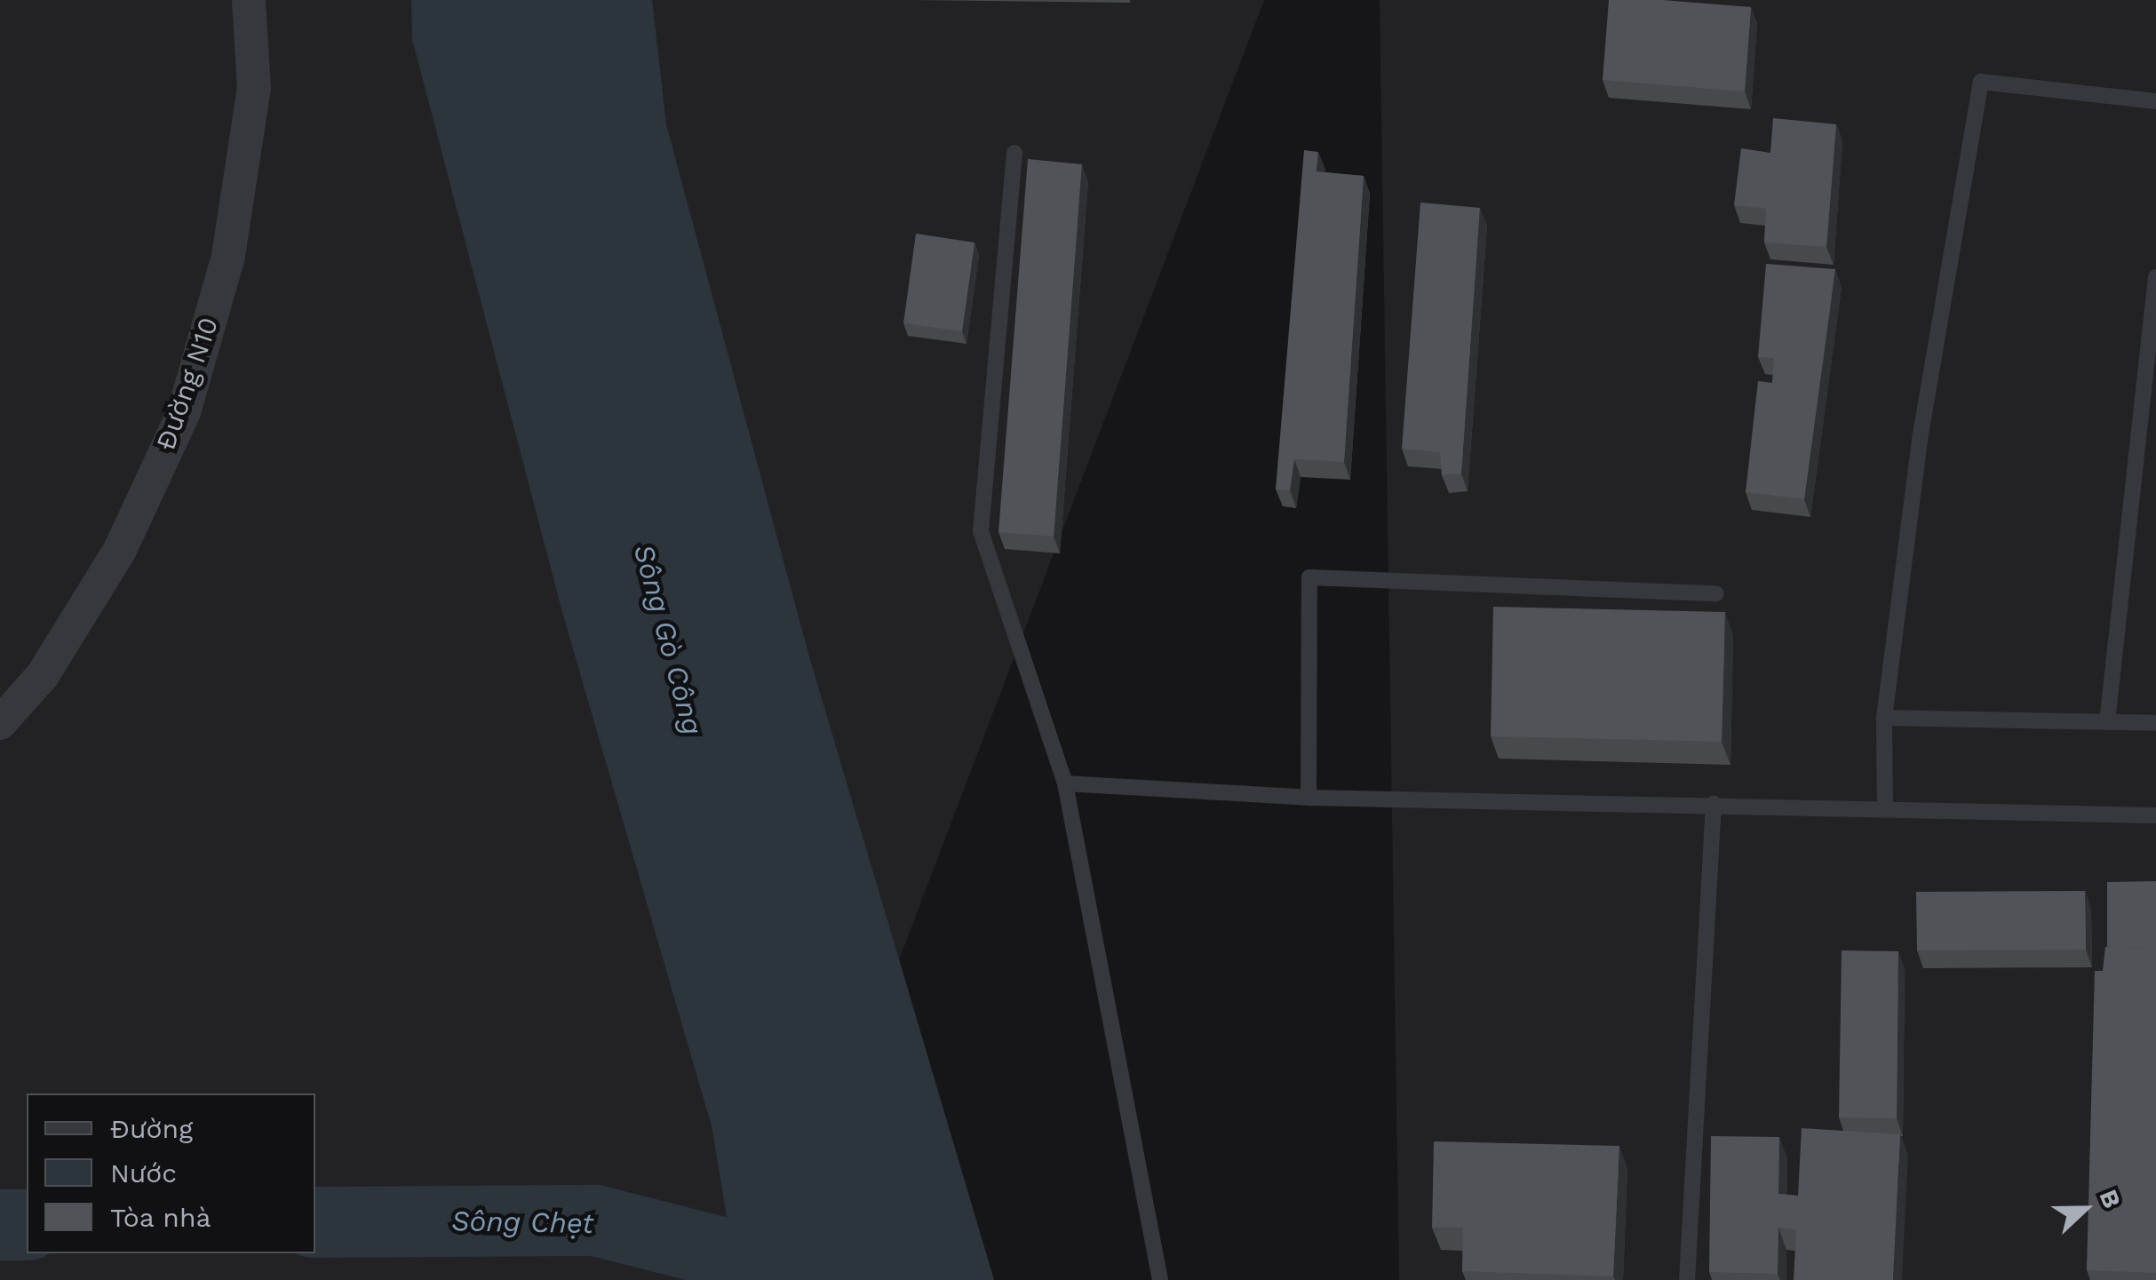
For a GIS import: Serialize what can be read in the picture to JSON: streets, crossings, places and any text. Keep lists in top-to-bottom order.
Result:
{
  "streets": {
    "street": ["Đường N10"]
  },
  "water": ["Sông Gò Công", "Sông Chẹt"],
  "legend": ["Đường", "Nước", "Tòa nhà"],
  "north": "right"
}
